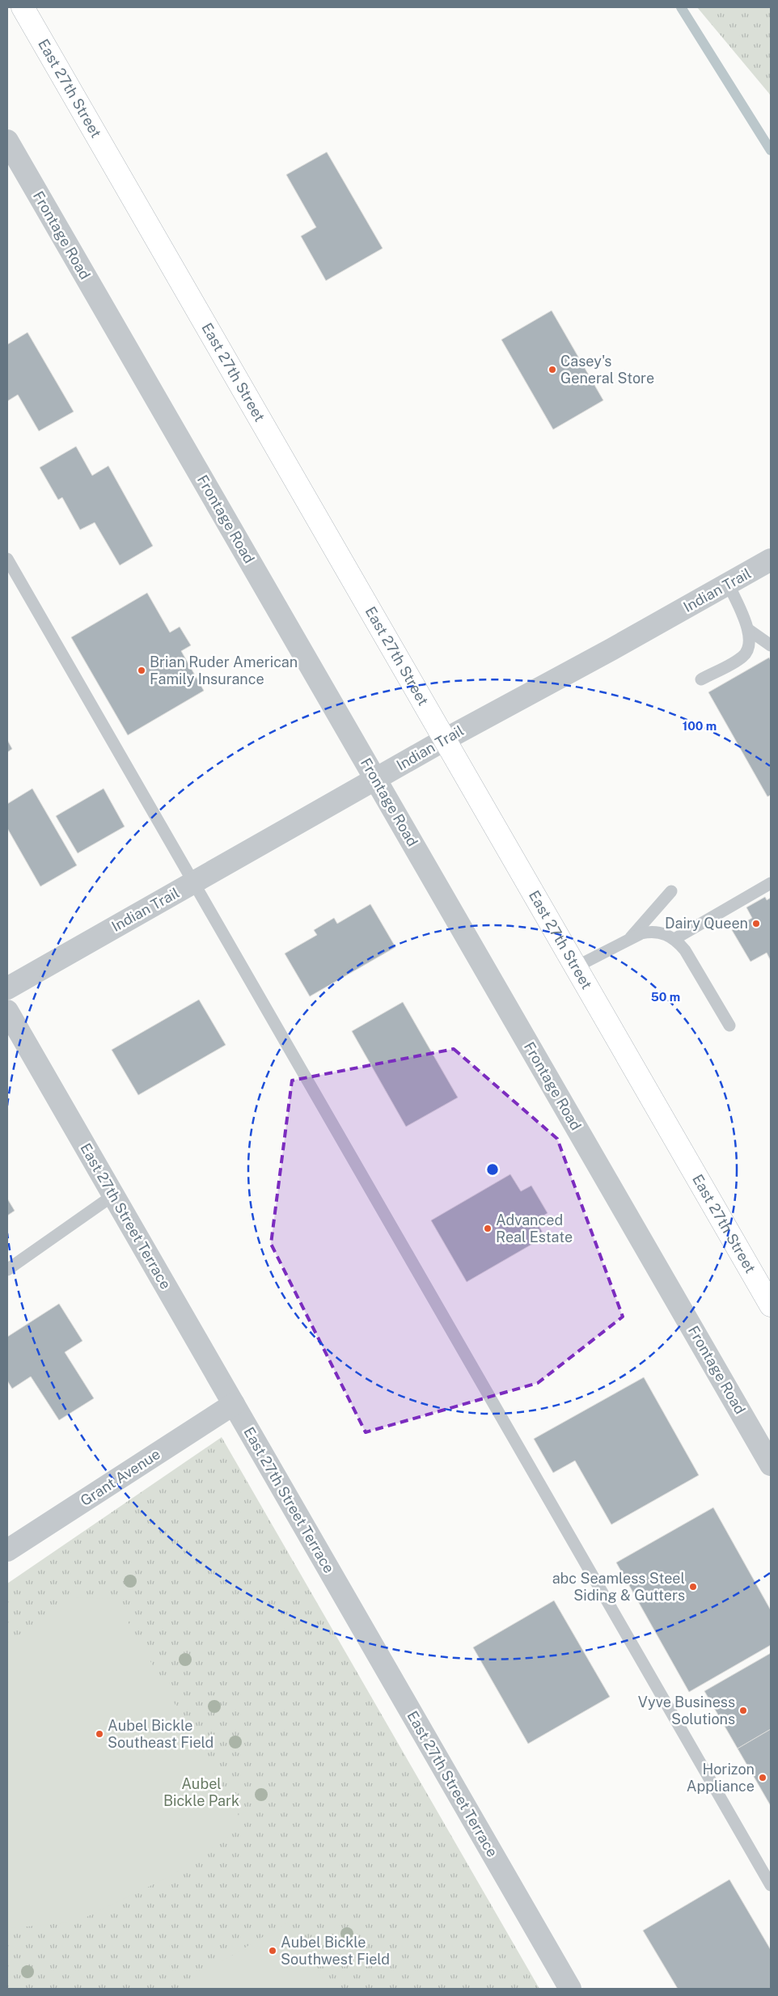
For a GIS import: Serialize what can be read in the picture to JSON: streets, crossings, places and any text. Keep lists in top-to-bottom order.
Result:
{
  "streets": {
    "main road": ["East 27th Street"],
    "street": [
      "Frontage Road",
      "Indian Trail",
      "East 27th Street Terrace",
      "Grant Avenue"
    ]
  },
  "crossings": [
    ["East 27th Street", "Indian Trail"],
    ["Frontage Road", "Indian Trail"],
    ["East 27th Street Terrace", "Grant Avenue"]
  ],
  "parks": ["Aubel Bickle Park"],
  "places": [
    "Casey's General Store",
    "Brian Ruder American Family Insurance",
    "Dairy Queen",
    "Advanced Real Estate",
    "abc Seamless Steel Siding & Gutters",
    "Vyve Business Solutions",
    "Aubel Bickle Southeast Field",
    "Horizon Appliance",
    "Aubel Bickle Southwest Field"
  ],
  "rings": ["100 m", "50 m"]
}
